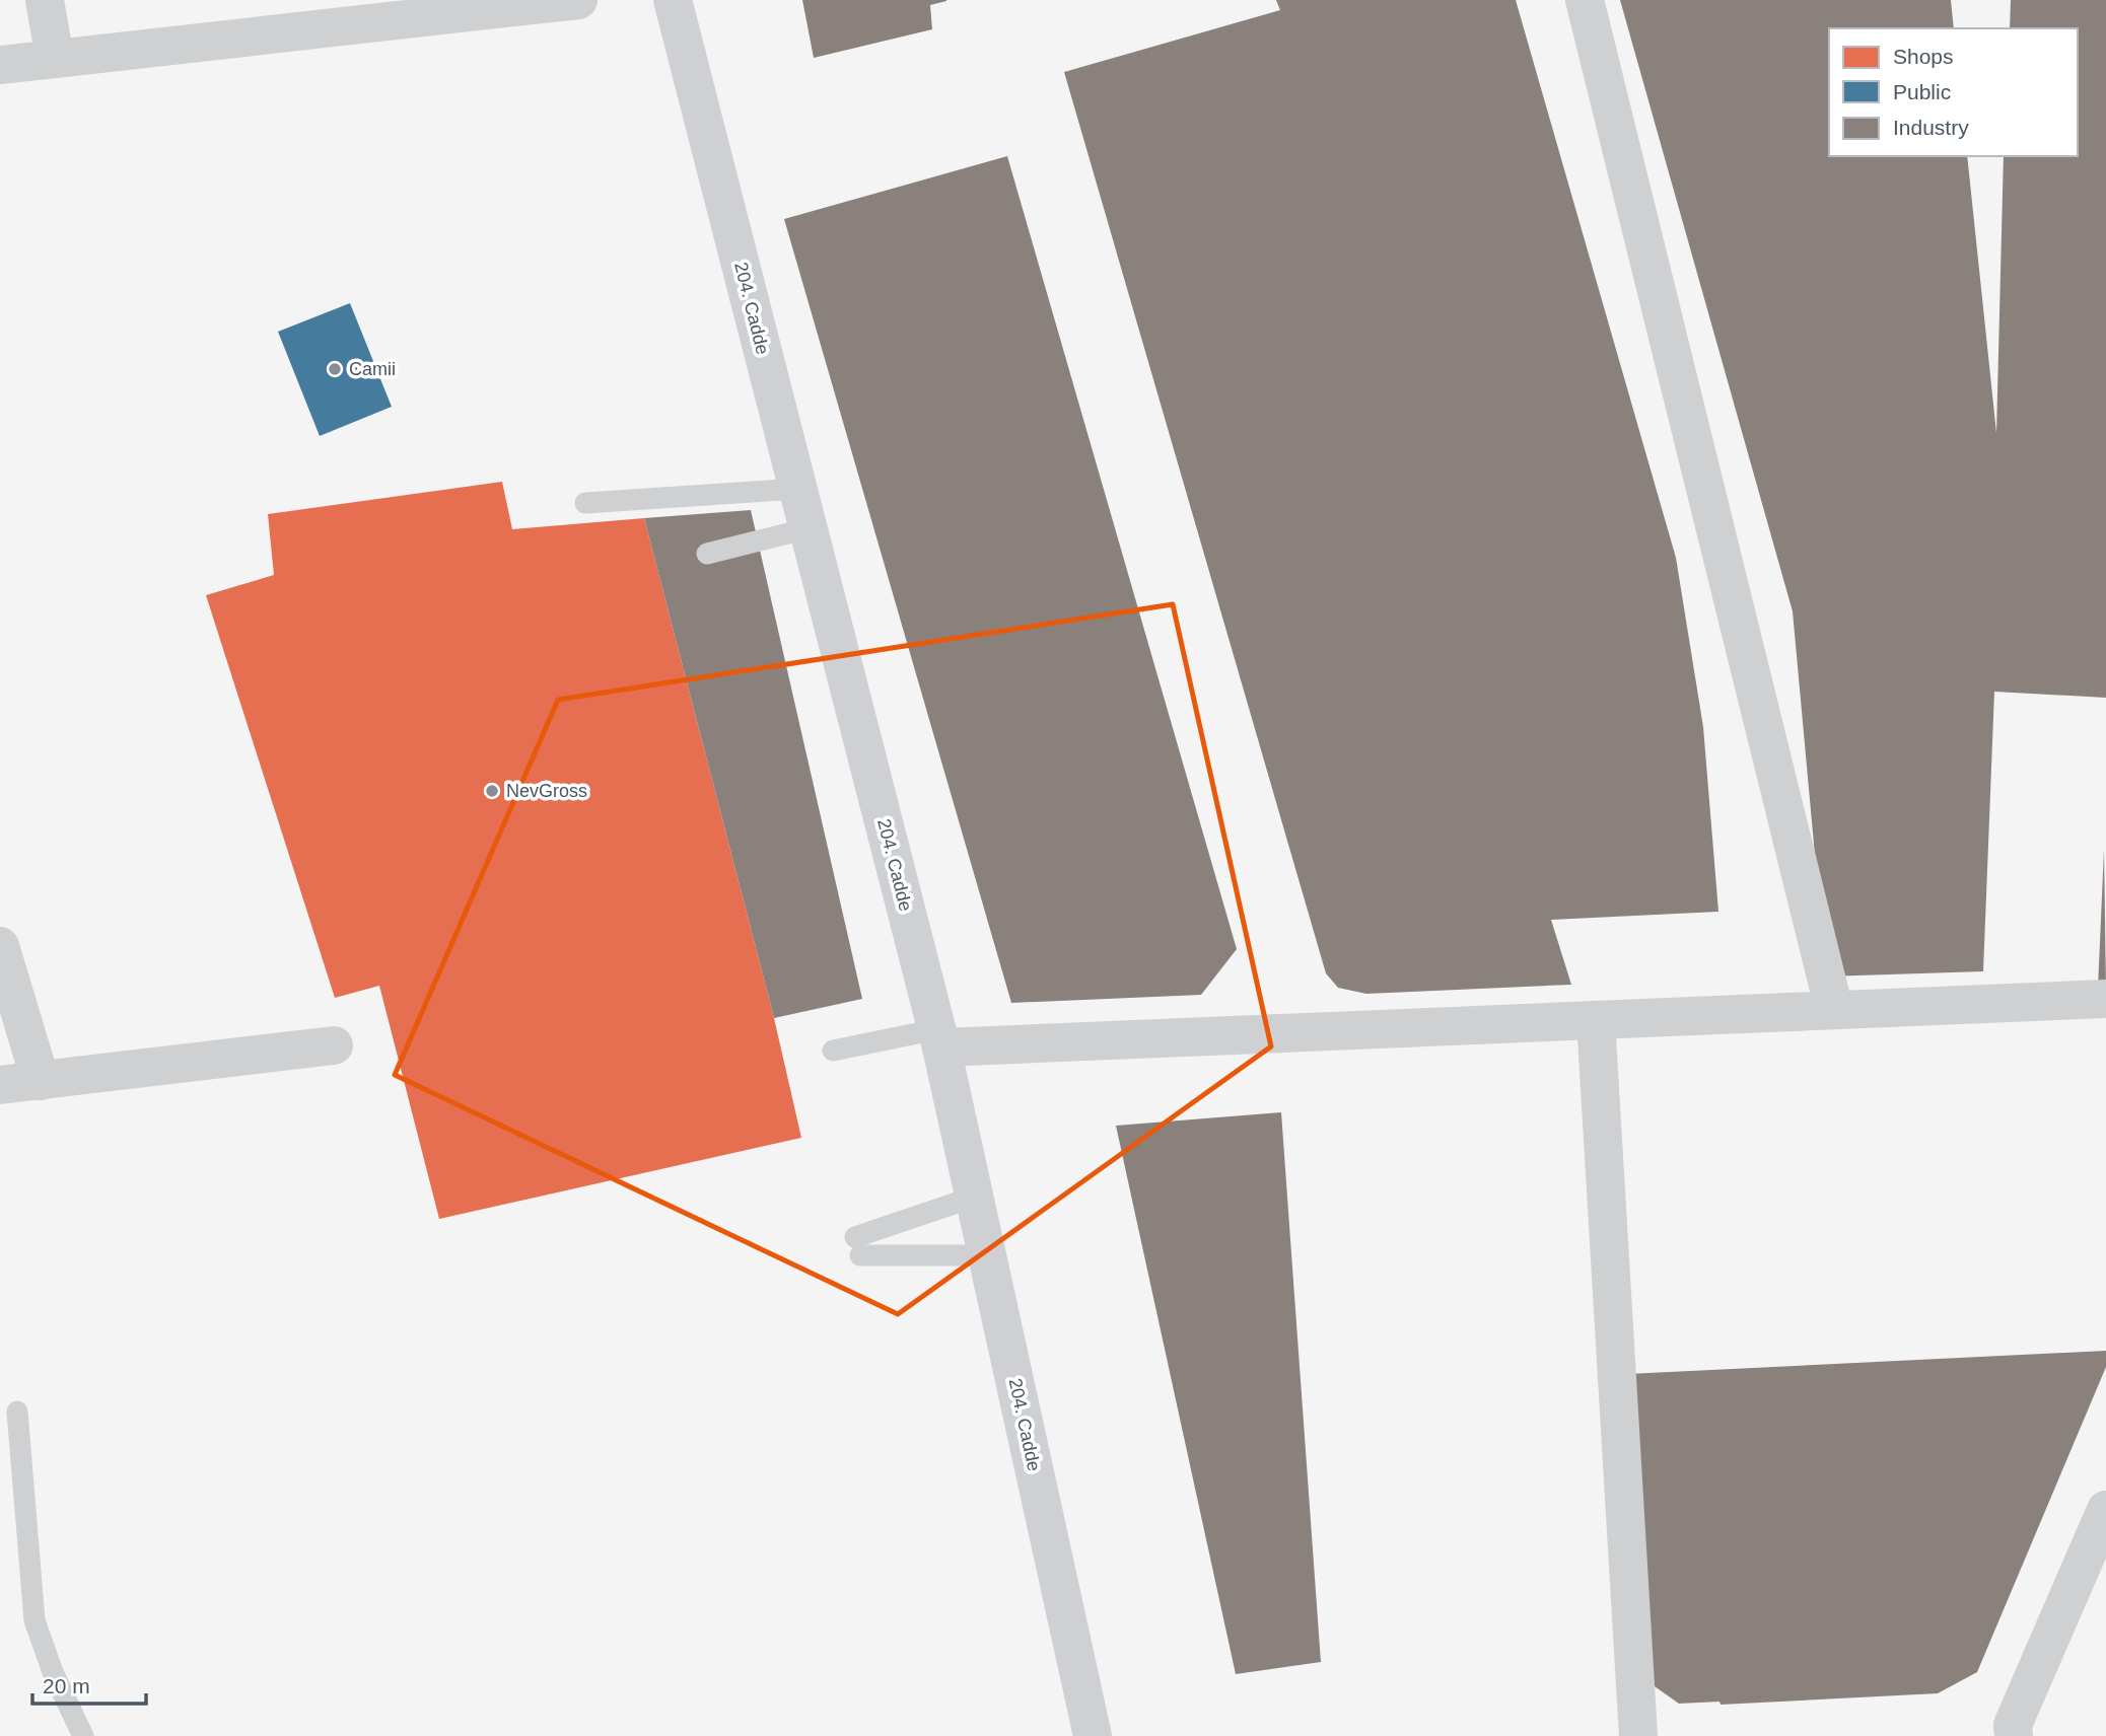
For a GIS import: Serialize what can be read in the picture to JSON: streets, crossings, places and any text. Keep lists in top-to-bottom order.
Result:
{
  "streets": {
    "street": ["204. Cadde"]
  },
  "places": ["Camii", "NevGross"],
  "legend": ["Shops", "Public", "Industry"],
  "scale_bar": "20 m"
}
